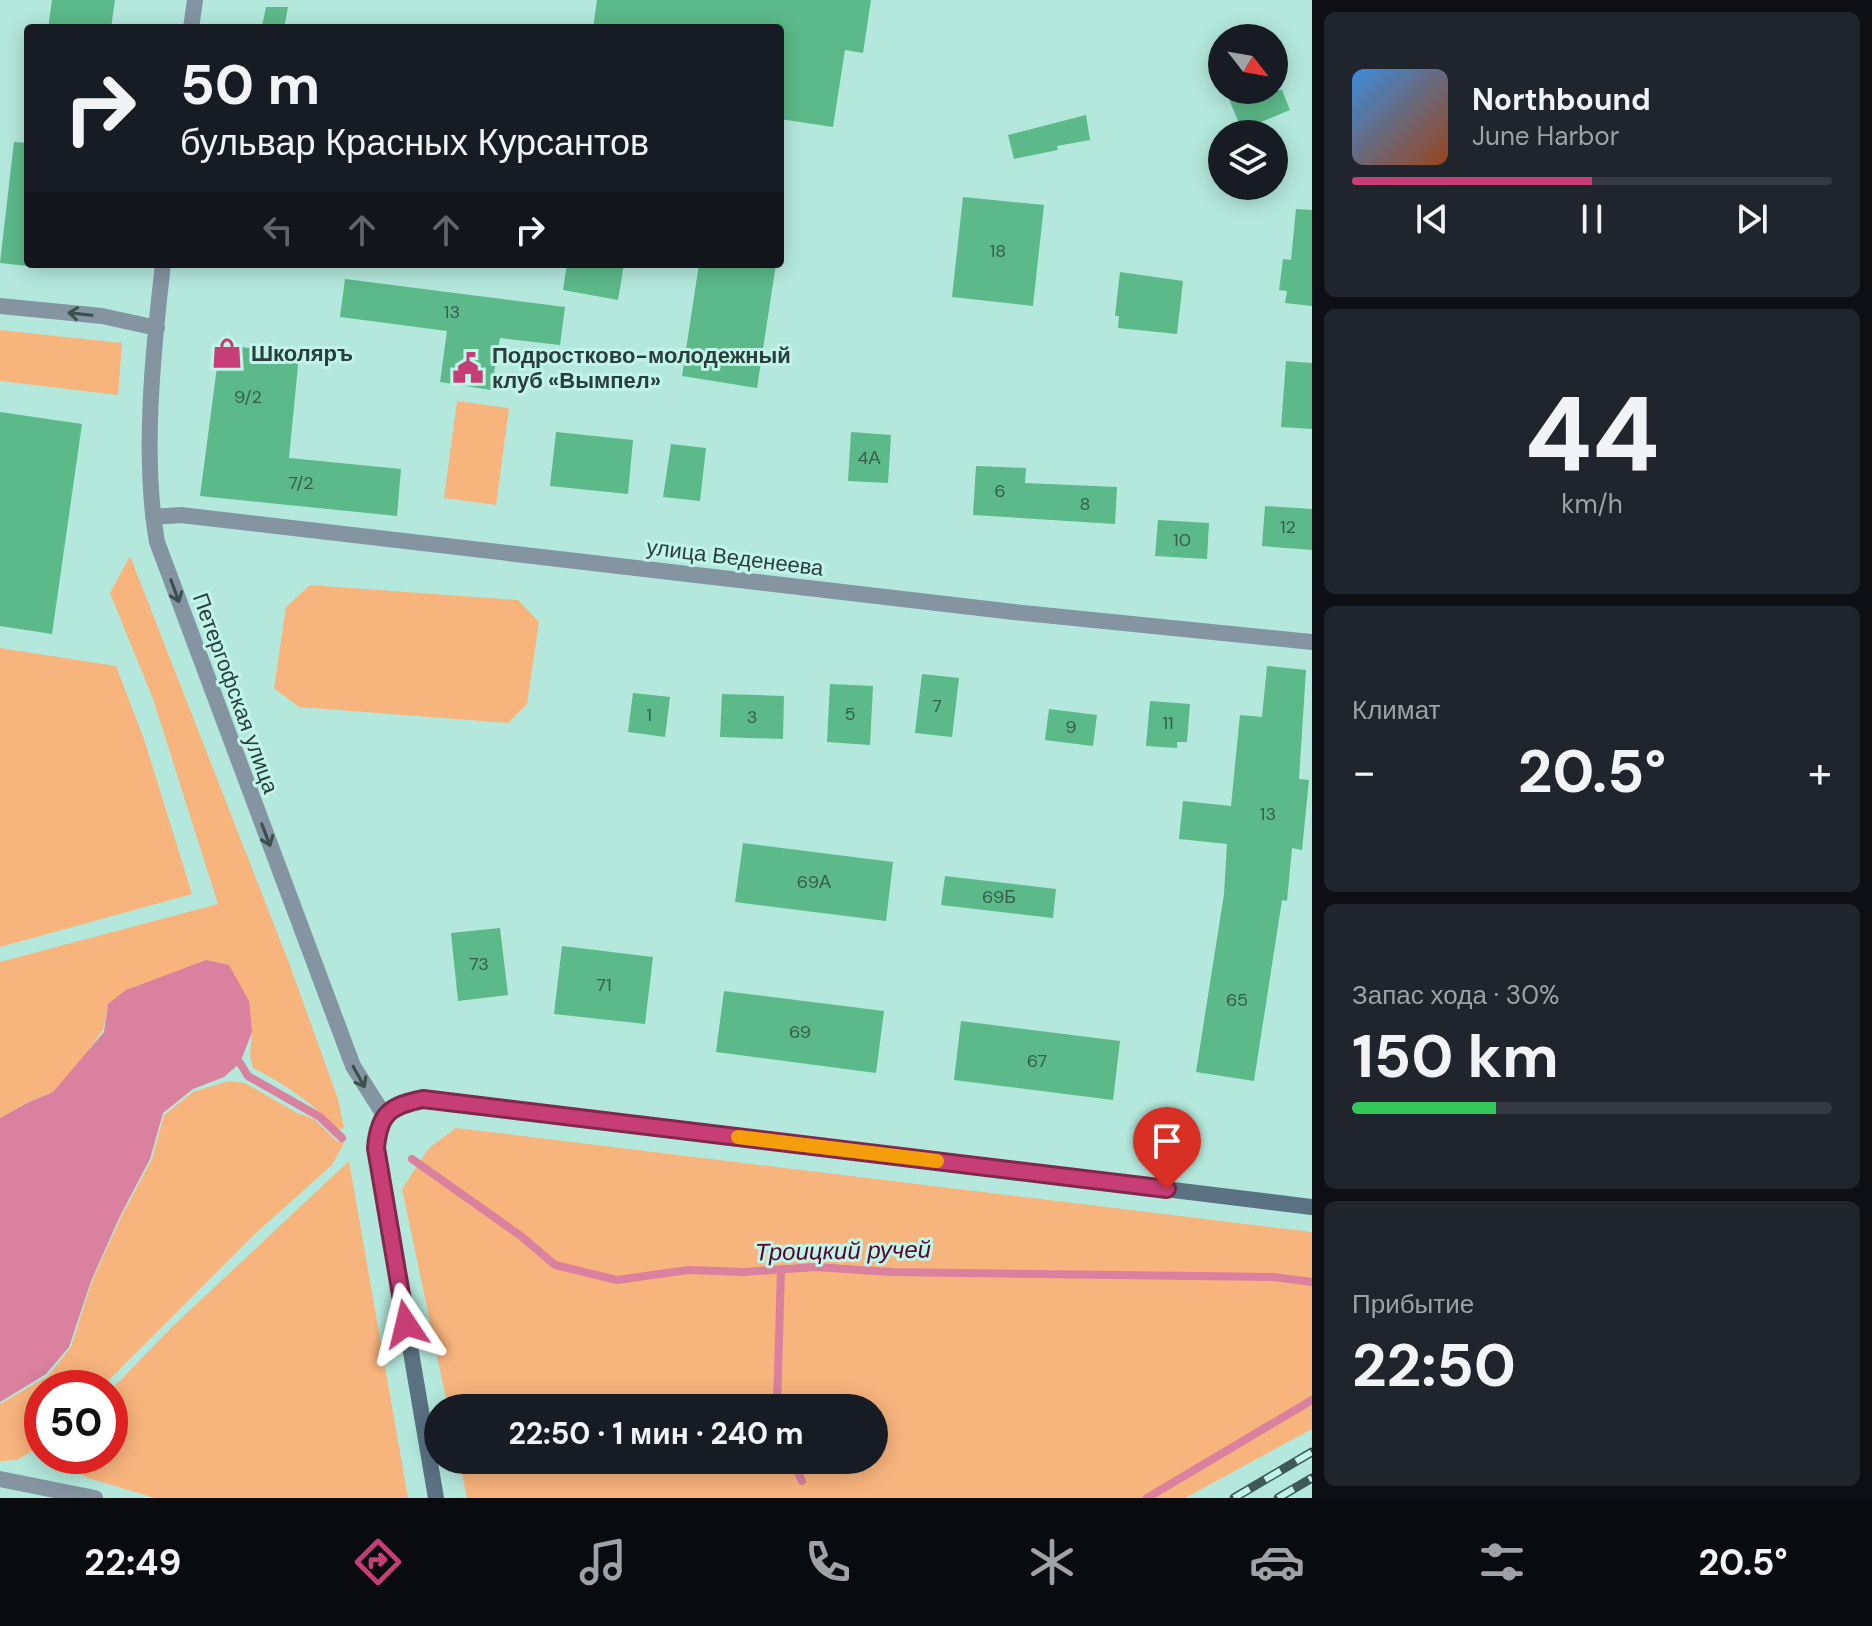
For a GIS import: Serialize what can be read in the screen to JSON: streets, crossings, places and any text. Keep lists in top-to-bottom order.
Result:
{
  "streets": {
    "street": ["улица Веденеева", "Петергофская улица"]
  },
  "crossings": [
    ["улица Веденеева", "Петергофская улица"]
  ],
  "one_way": ["Петергофская улица"],
  "water": ["Троицкий ручей"],
  "places": {
    "shop": ["Школяръ"],
    "public building": ["Подростково-молодежный клуб «Вымпел»"]
  },
  "house_numbers": [
    "18",
    "13",
    "9/2",
    "4А",
    "7/2",
    "6",
    "8",
    "12",
    "10",
    "7",
    "5",
    "1",
    "3",
    "11",
    "9",
    "13",
    "69А",
    "69Б",
    "73",
    "71",
    "65",
    "69",
    "67"
  ],
  "north": "bottom right",
  "page": {
    "turn": ["50 m", "бульвар Красных Курсантов"],
    "song": ["Northbound", "June Harbor"],
    "tile": [
      ["44", "km/h"],
      "Климат",
      ["Запас хода · 30%", "150 km"],
      ["Прибытие", "22:50"]
    ],
    "heat": ["−", "20.5°", "+"],
    "limit": "50",
    "trip": "22:50 · 1 мин · 240 m",
    "tabs": ["22:49", "20.5°"]
  }
}
